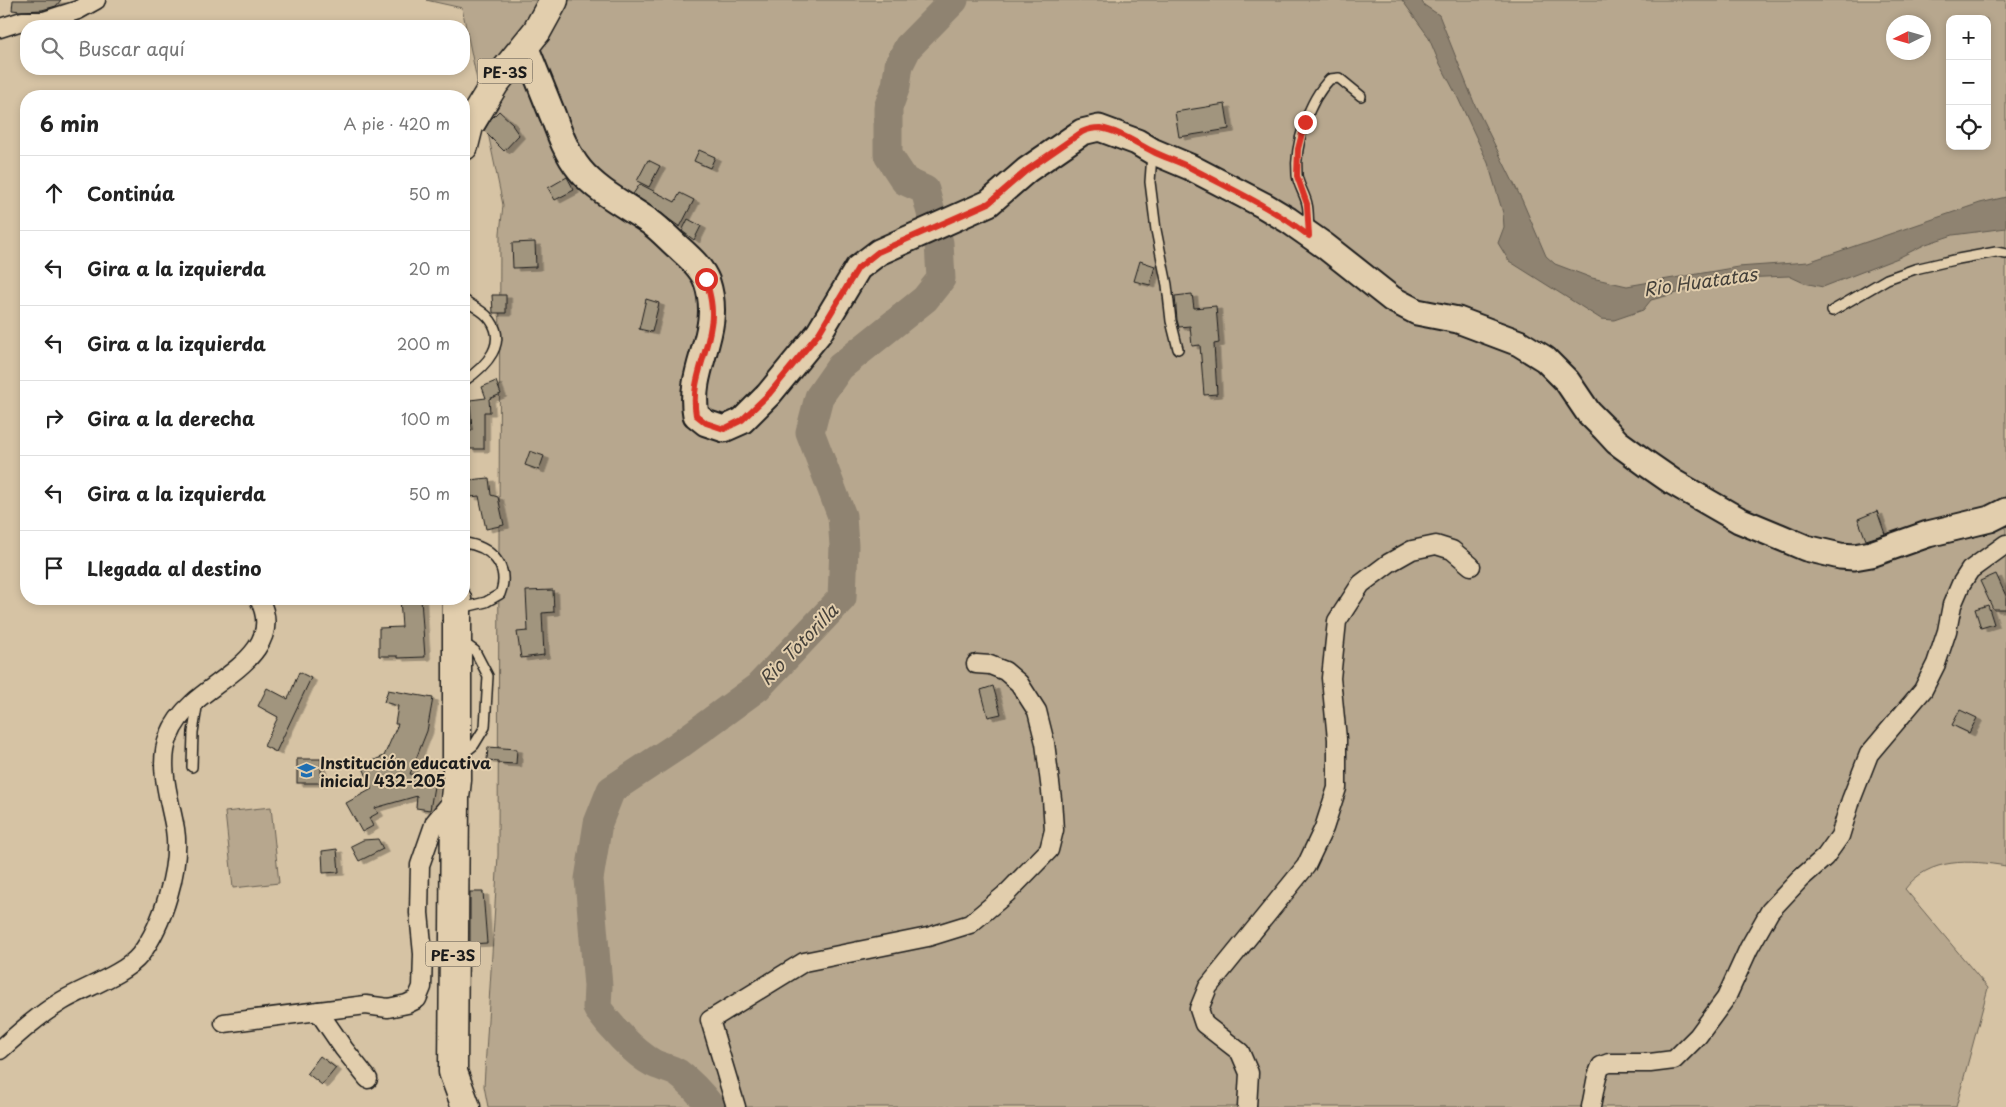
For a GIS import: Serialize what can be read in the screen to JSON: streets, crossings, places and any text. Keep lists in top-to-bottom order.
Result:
{
  "streets": {
    "highway": ["PE-3S"]
  },
  "water": ["Rio Huatatas", "Rio Totorilla"],
  "places": {
    "school or university": ["Institución educativa inicial 432-205"]
  },
  "north": "left",
  "page": {
    "map_buttons": ["+", "−"],
    "search": "Buscar aquí",
    "heading": ["6 min", "A pie · 420 m"],
    "list": [
      ["Continúa", "50 m"],
      ["Gira a la izquierda", "20 m"],
      ["Gira a la izquierda", "200 m"],
      ["Gira a la derecha", "100 m"],
      ["Gira a la izquierda", "50 m"],
      "Llegada al destino"
    ]
  }
}
